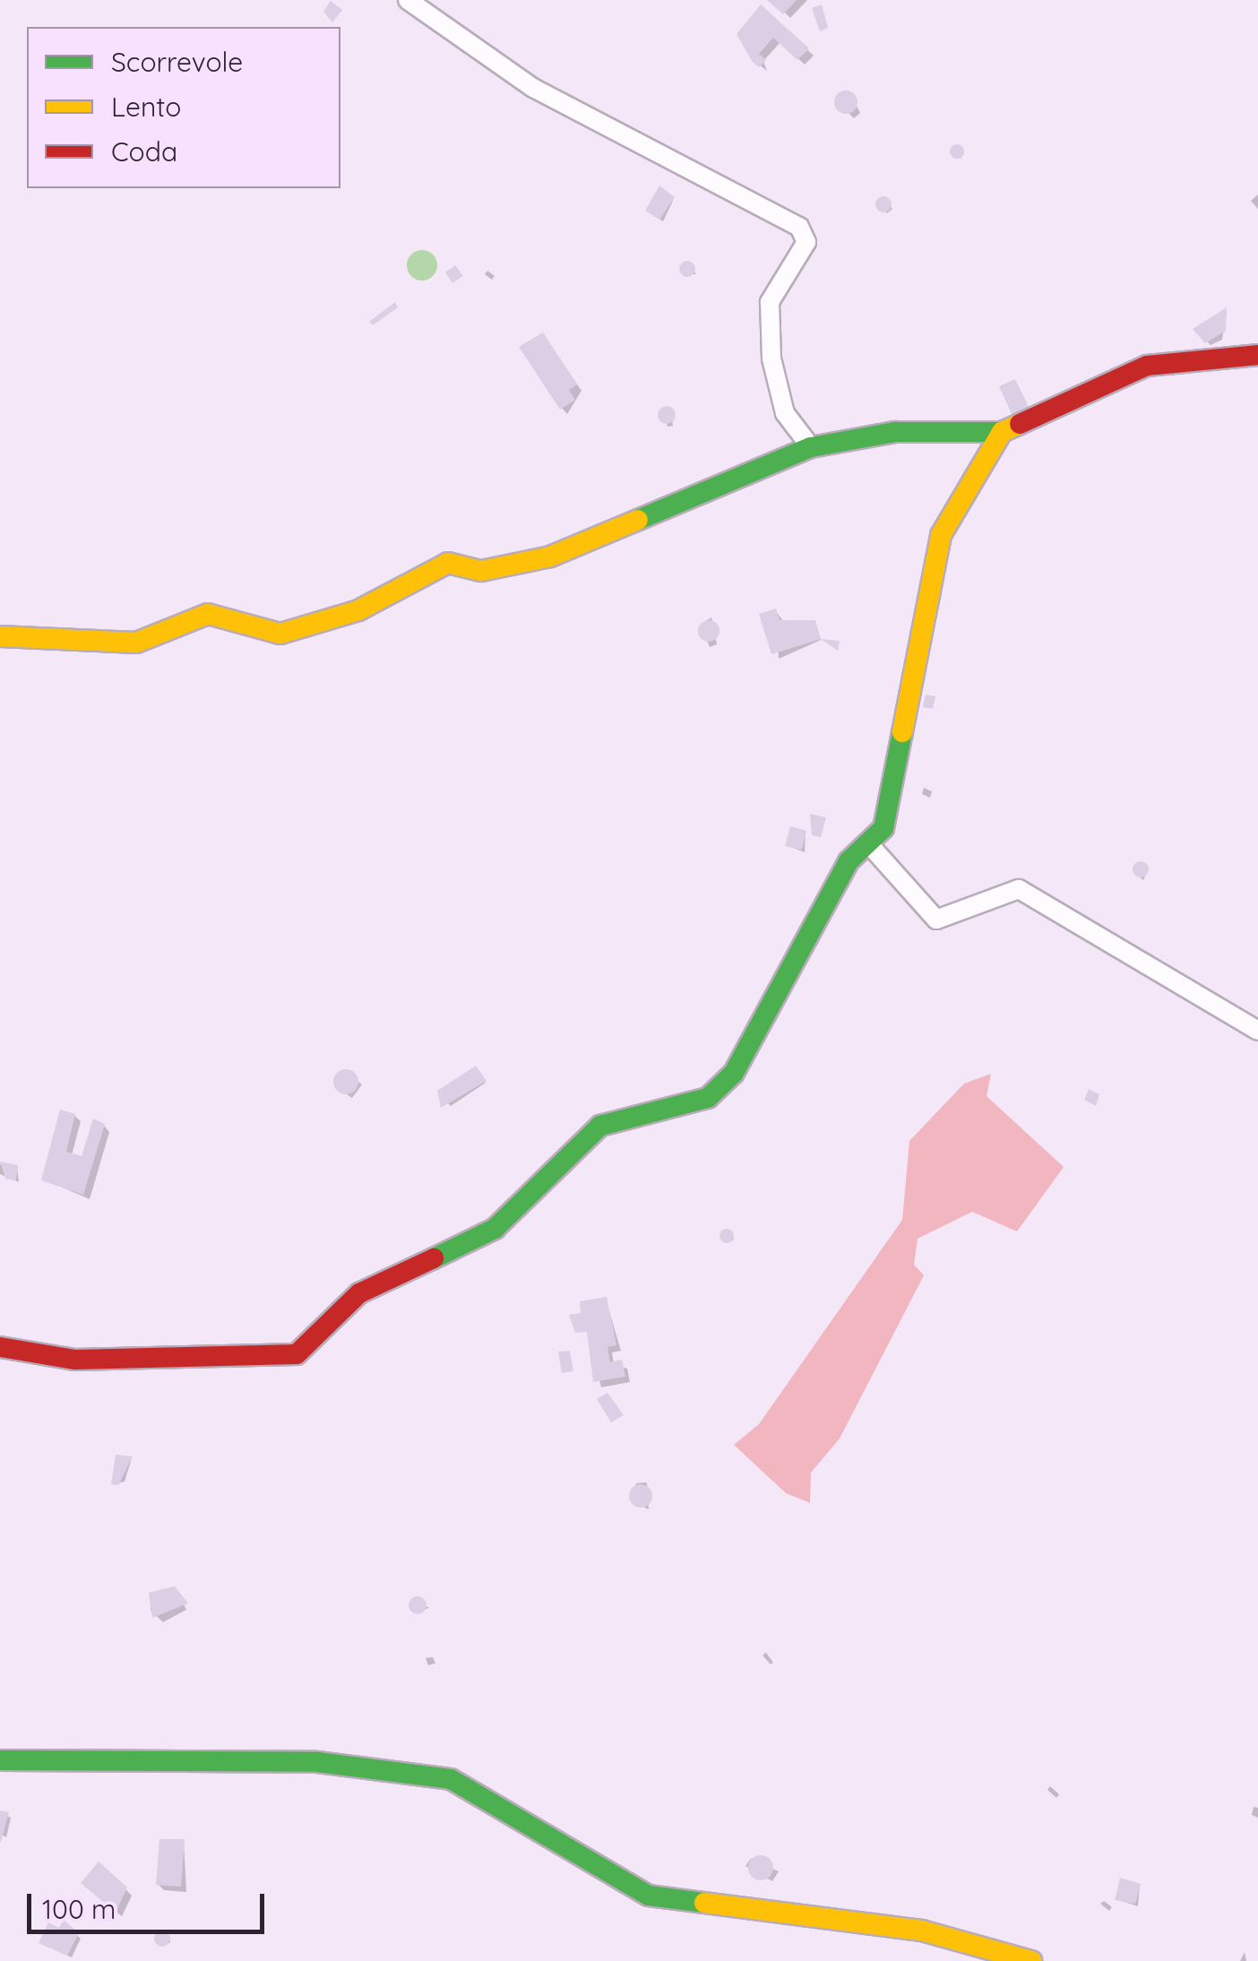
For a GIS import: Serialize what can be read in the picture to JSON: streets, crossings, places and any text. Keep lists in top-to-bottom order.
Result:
{
  "legend": ["Scorrevole", "Lento", "Coda"],
  "scale_bar": "100 m"
}
